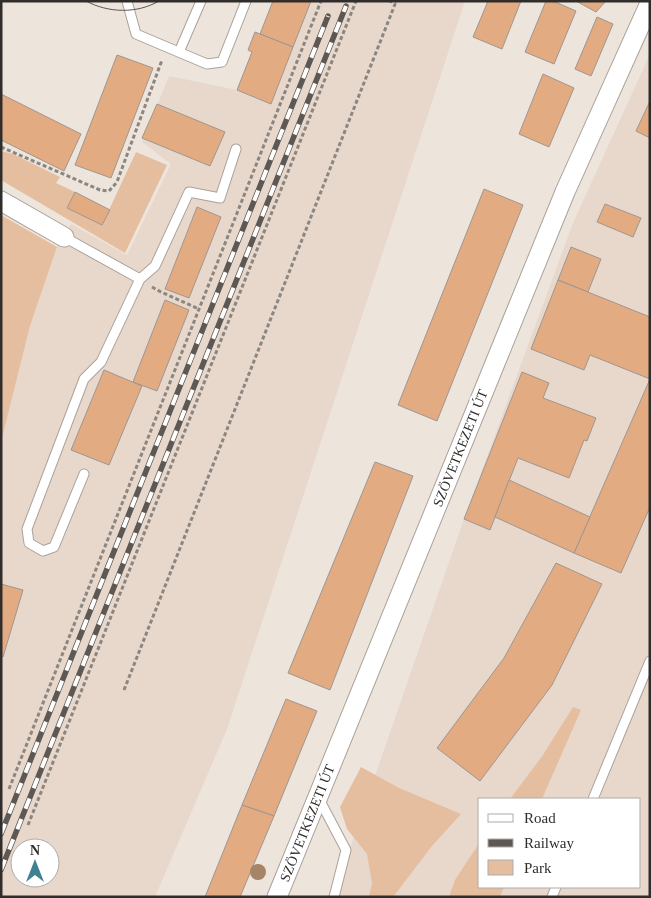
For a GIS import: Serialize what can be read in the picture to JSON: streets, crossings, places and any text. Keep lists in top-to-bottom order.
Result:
{
  "streets": {
    "street": ["SZÖVETKEZETI ÚT"]
  },
  "legend": ["Road", "Railway", "Park"],
  "north": "top"
}
